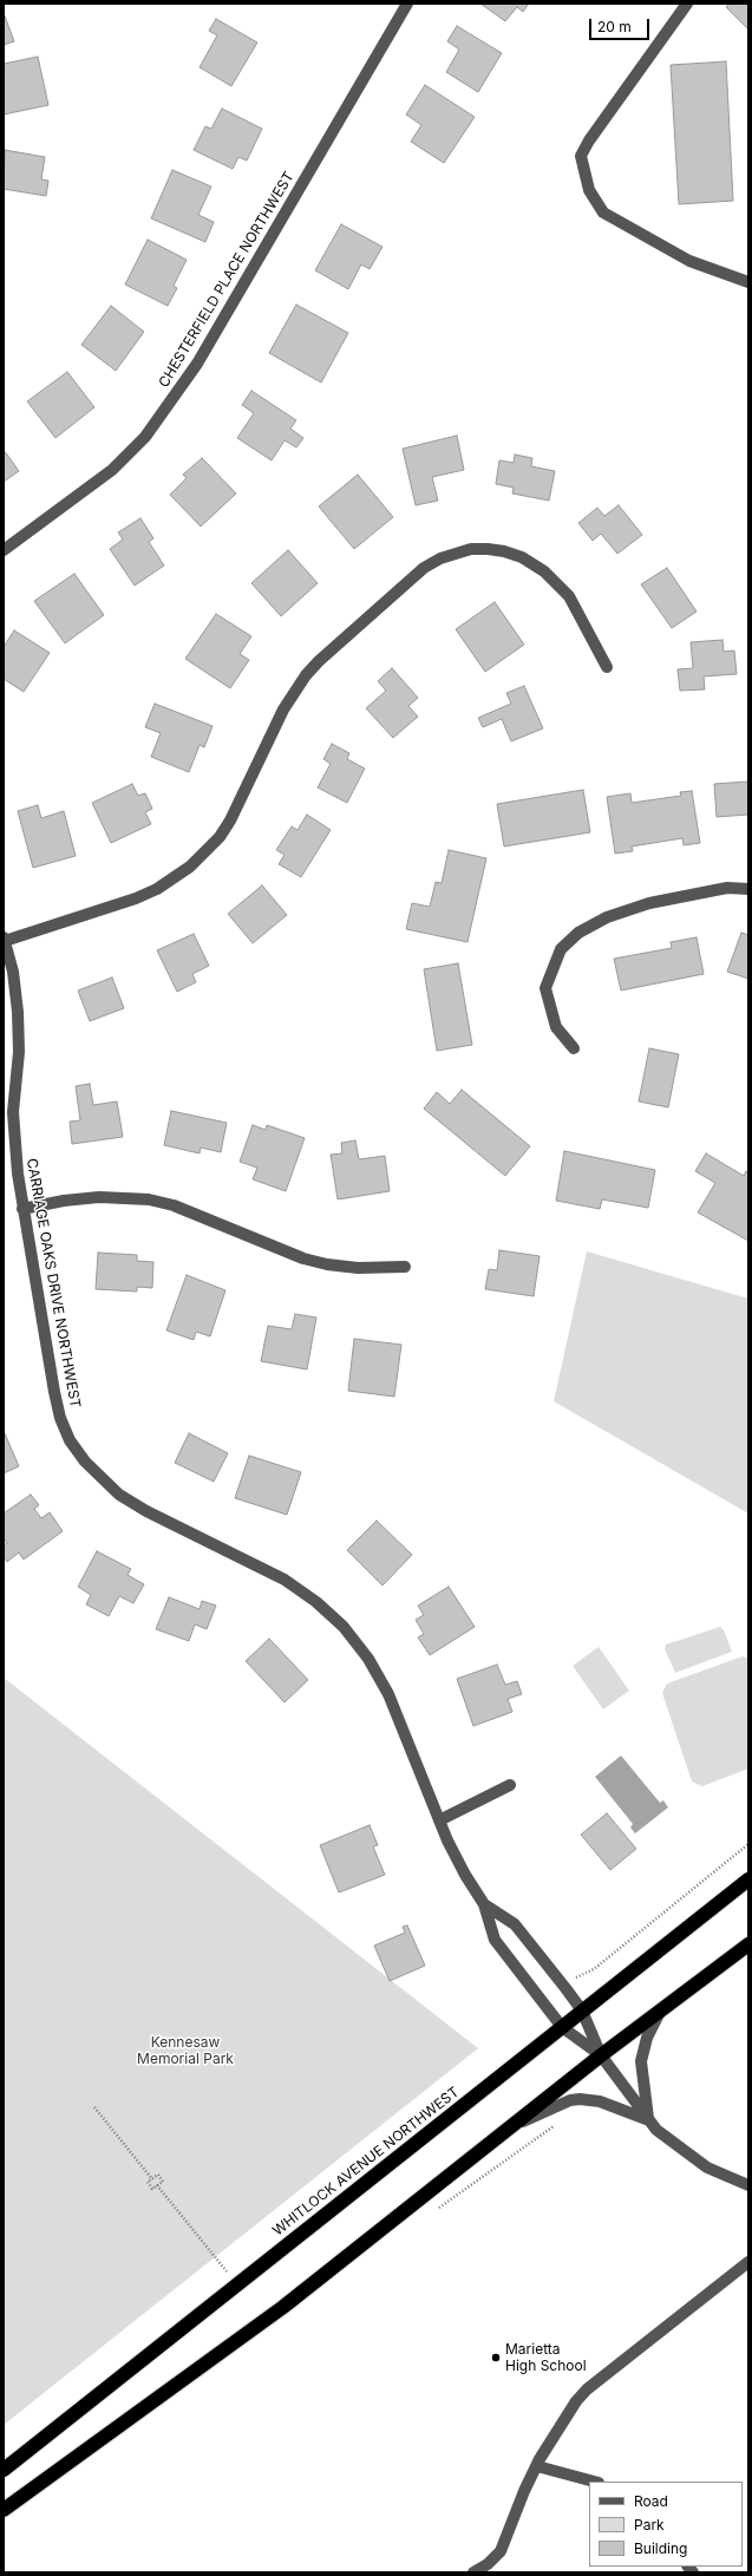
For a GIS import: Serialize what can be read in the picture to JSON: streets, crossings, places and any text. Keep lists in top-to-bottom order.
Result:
{
  "streets": {
    "highway": ["WHITLOCK AVENUE NORTHWEST"],
    "street": ["CHESTERFIELD PLACE NORTHWEST", "CARRIAGE OAKS DRIVE NORTHWEST"]
  },
  "parks": ["Kennesaw Memorial Park"],
  "places": ["Marietta High School"],
  "legend": ["Road", "Park", "Building"],
  "scale_bar": "20 m"
}
